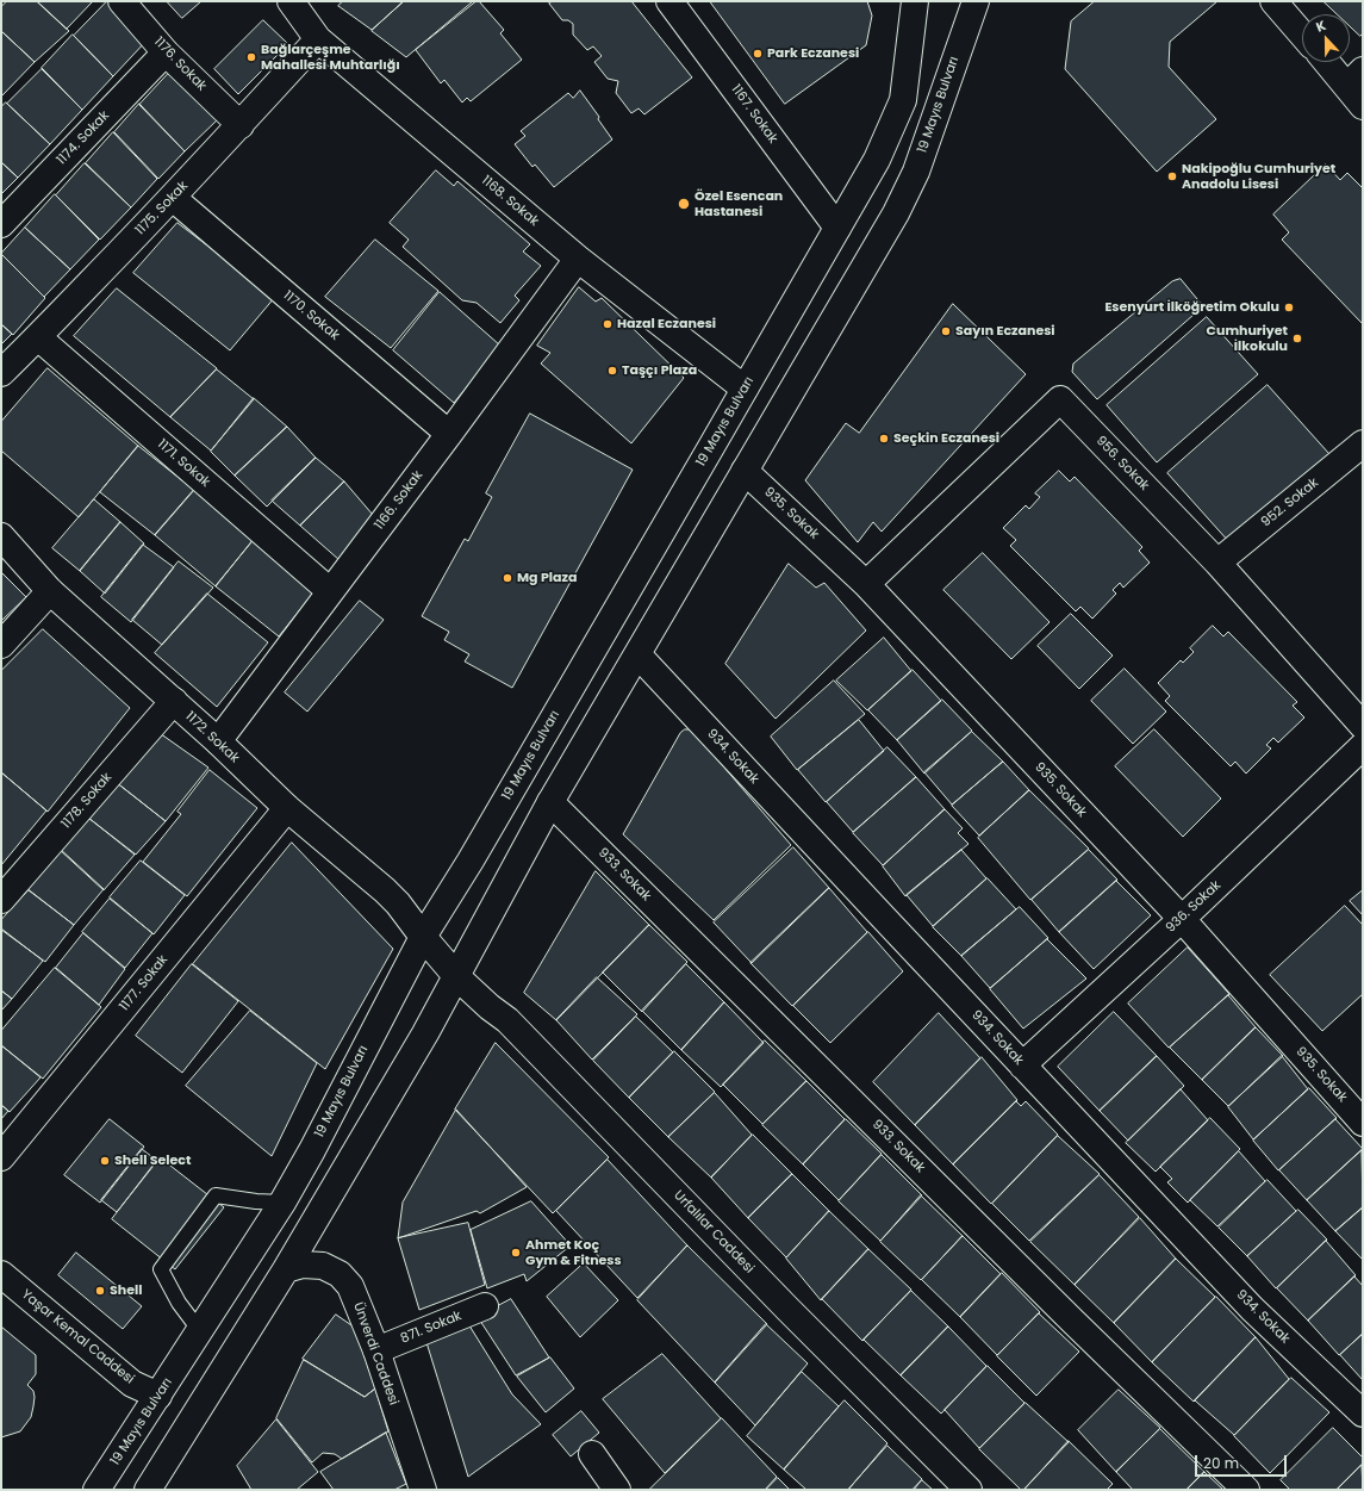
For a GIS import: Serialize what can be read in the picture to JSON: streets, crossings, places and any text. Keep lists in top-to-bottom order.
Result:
{
  "streets": {
    "street": [
      "1176. Sokak",
      "19 Mayıs Bulvarı",
      "1167. Sokak",
      "1174. Sokak",
      "1168. Sokak",
      "1175. Sokak",
      "1170. Sokak",
      "1171. Sokak",
      "956. Sokak",
      "1166. Sokak",
      "952. Sokak",
      "935. Sokak",
      "1172. Sokak",
      "934. Sokak",
      "1178. Sokak",
      "933. Sokak",
      "936. Sokak",
      "1177. Sokak",
      "Urfalılar Caddesi",
      "871. Sokak",
      "Yaşar Kemal Caddesi",
      "Ünverdi Caddesi"
    ]
  },
  "crossings": [
    ["1176. Sokak", "1174. Sokak"],
    ["1176. Sokak", "1175. Sokak"],
    ["19 Mayıs Bulvarı", "1167. Sokak"],
    ["19 Mayıs Bulvarı", "1168. Sokak"],
    ["19 Mayıs Bulvarı", "935. Sokak"],
    ["19 Mayıs Bulvarı", "1172. Sokak"],
    ["19 Mayıs Bulvarı", "934. Sokak"],
    ["19 Mayıs Bulvarı", "933. Sokak"],
    ["19 Mayıs Bulvarı", "Urfalılar Caddesi"],
    ["19 Mayıs Bulvarı", "Yaşar Kemal Caddesi"],
    ["19 Mayıs Bulvarı", "Ünverdi Caddesi"],
    ["1168. Sokak", "1175. Sokak"],
    ["1168. Sokak", "1166. Sokak"],
    ["1175. Sokak", "1170. Sokak"],
    ["1175. Sokak", "1171. Sokak"],
    ["1170. Sokak", "1166. Sokak"],
    ["1171. Sokak", "1166. Sokak"],
    ["956. Sokak", "952. Sokak"],
    ["956. Sokak", "935. Sokak"],
    ["1166. Sokak", "1172. Sokak"],
    ["935. Sokak", "936. Sokak"],
    ["1172. Sokak", "1178. Sokak"],
    ["1172. Sokak", "1177. Sokak"],
    ["1172. Sokak", "Urfalılar Caddesi"],
    ["934. Sokak", "936. Sokak"],
    ["871. Sokak", "Ünverdi Caddesi"]
  ],
  "places": [
    "Park Eczanesi",
    "Bağlarçeşme Mahallesi Muhtarlığı",
    "Nakipoğlu Cumhuriyet Anadolu Lisesi",
    "Özel Esencan Hastanesi",
    "Esenyurt İlköğretim Okulu",
    "Hazal Eczanesi",
    "Sayın Eczanesi",
    "Cumhuriyet İlkokulu",
    "Taşçı Plaza",
    "Seçkin Eczanesi",
    "Mg Plaza",
    "Shell Select",
    "Ahmet Koç Gym & Fitness",
    "Shell"
  ],
  "scale_bar": "20 m",
  "north": "top"
}
